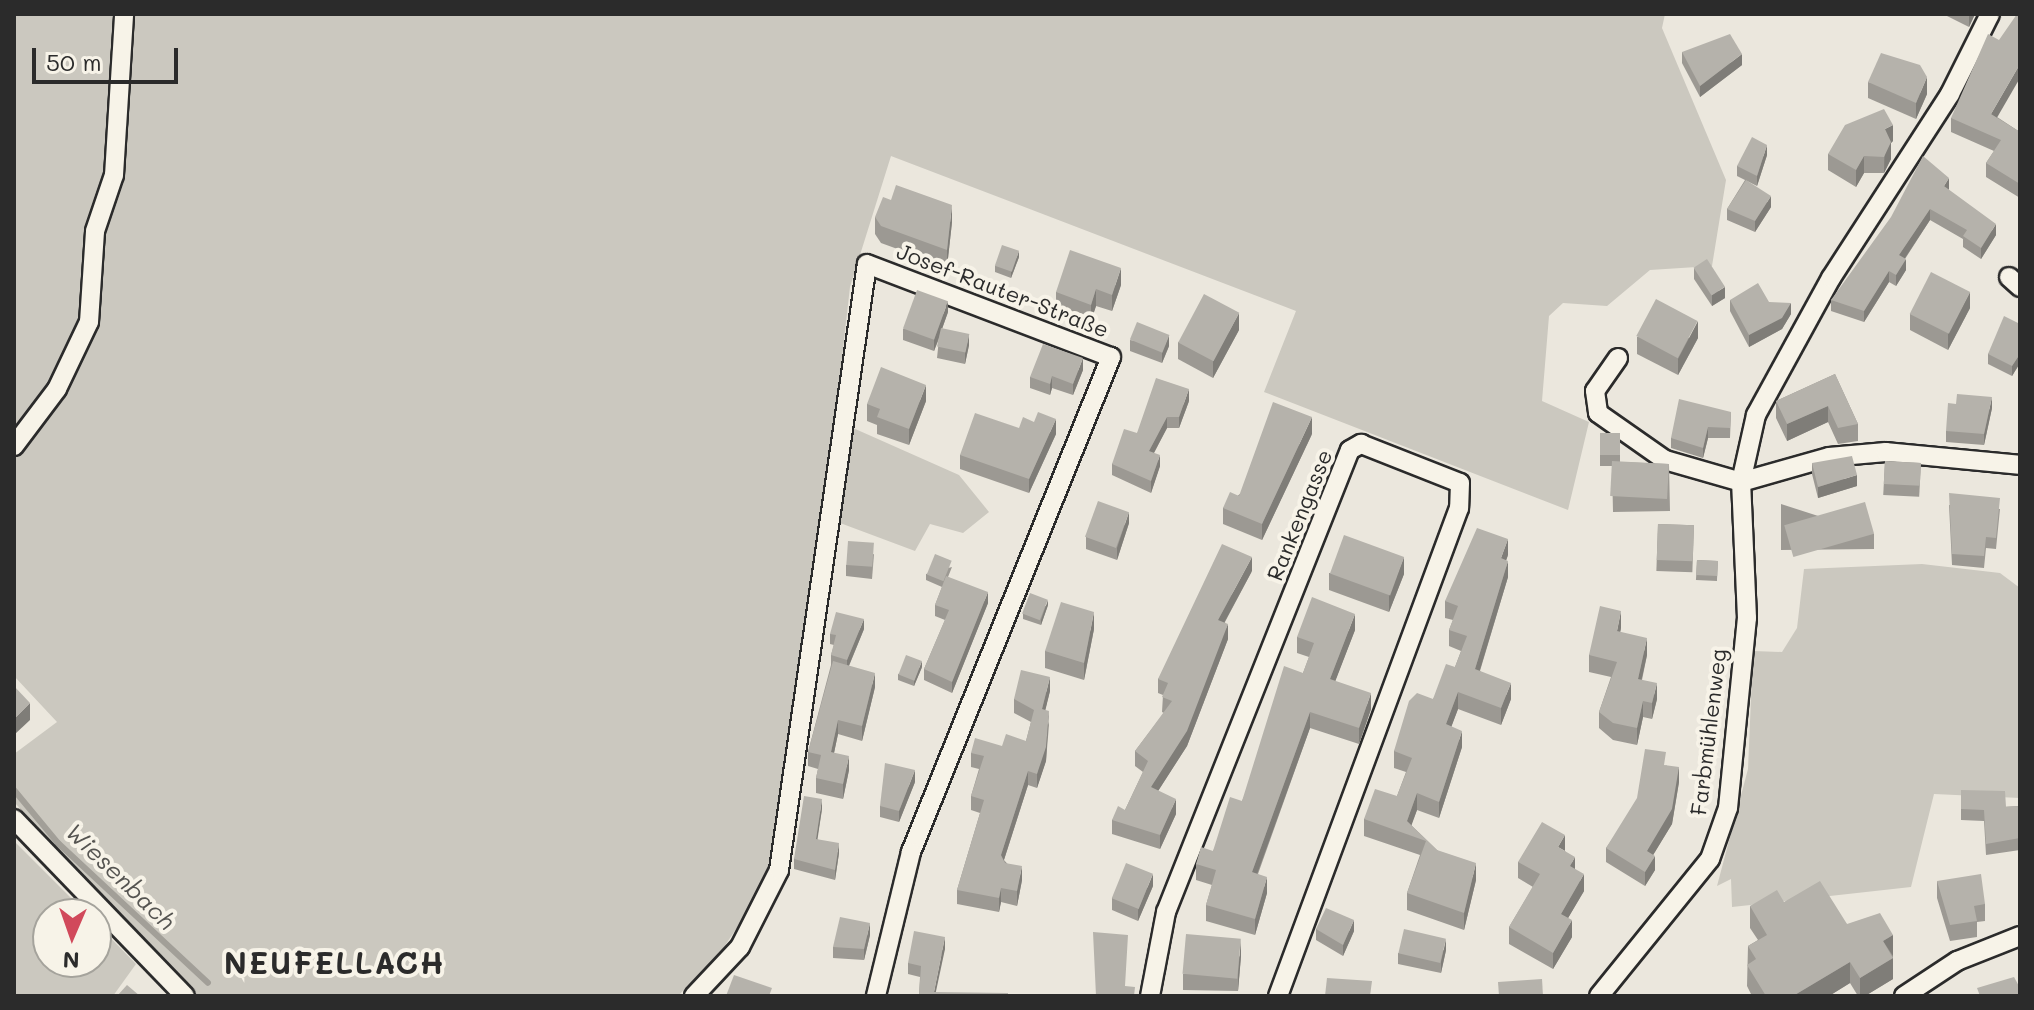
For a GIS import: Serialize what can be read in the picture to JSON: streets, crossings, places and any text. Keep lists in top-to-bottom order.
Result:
{
  "streets": {
    "street": ["Josef-Rauter-Straße", "Rankengasse", "Farbmühlenweg"]
  },
  "districts": ["NEUFELLACH"],
  "water": ["Wiesenbach"],
  "scale_bar": "50 m",
  "north": "bottom"
}
